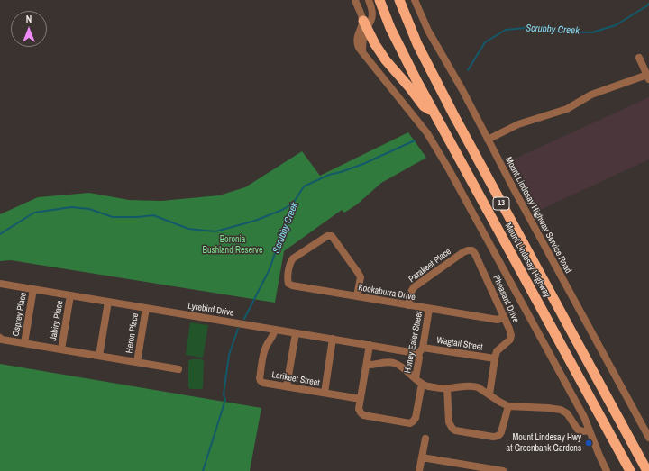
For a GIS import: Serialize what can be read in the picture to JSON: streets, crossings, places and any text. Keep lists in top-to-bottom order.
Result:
{
  "streets": {
    "highway": ["13", "Mount Lindesay Highway"],
    "street": [
      "Mount Lindesay Highway Service Road",
      "Parakeet Place",
      "Kookaburra Drive",
      "Pheasant Drive",
      "Lyrebird Drive",
      "Osprey Place",
      "Jabiry Place",
      "Heron Place",
      "Honey Eater Street",
      "Wagtail Street",
      "Lorikeet Street"
    ]
  },
  "crossings": [
    ["Parakeet Place", "Kookaburra Drive"],
    ["Parakeet Place", "Pheasant Drive"],
    ["Kookaburra Drive", "Pheasant Drive"],
    ["Kookaburra Drive", "Honey Eater Street"],
    ["Pheasant Drive", "Wagtail Street"],
    ["Lyrebird Drive", "Osprey Place"],
    ["Lyrebird Drive", "Jabiry Place"],
    ["Lyrebird Drive", "Heron Place"],
    ["Lyrebird Drive", "Honey Eater Street"],
    ["Lyrebird Drive", "Lorikeet Street"],
    ["Honey Eater Street", "Wagtail Street"],
    ["Honey Eater Street", "Lorikeet Street"]
  ],
  "water": ["Scrubby Creek"],
  "parks": ["Boronia Bushland Reserve"],
  "places": ["Mount Lindesay Hwy at Greenbank Gardens"],
  "north": "top"
}
